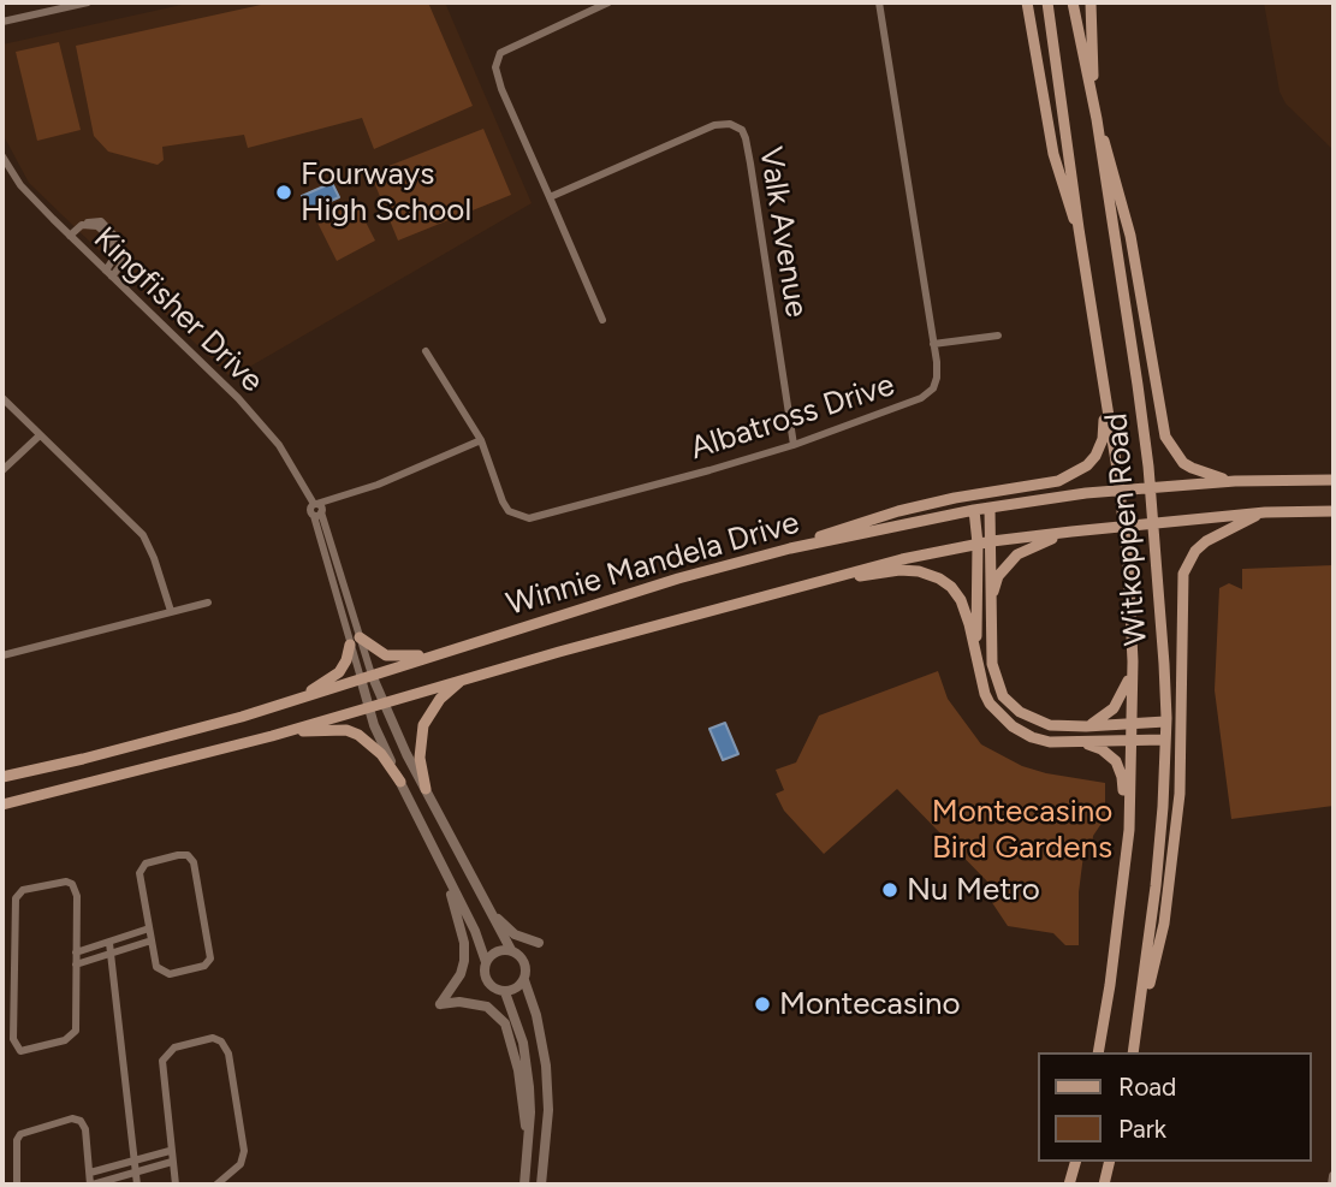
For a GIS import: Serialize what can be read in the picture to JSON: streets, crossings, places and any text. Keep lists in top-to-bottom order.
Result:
{
  "streets": {
    "main road": ["Witkoppen Road", "Winnie Mandela Drive"],
    "street": ["Valk Avenue", "Kingfisher Drive", "Albatross Drive"]
  },
  "crossings": [
    ["Valk Avenue", "Albatross Drive"],
    ["Kingfisher Drive", "Winnie Mandela Drive"]
  ],
  "parks": ["Montecasino Bird Gardens"],
  "places": ["Fourways High School", "Nu Metro", "Montecasino"],
  "legend": ["Road", "Park"]
}
